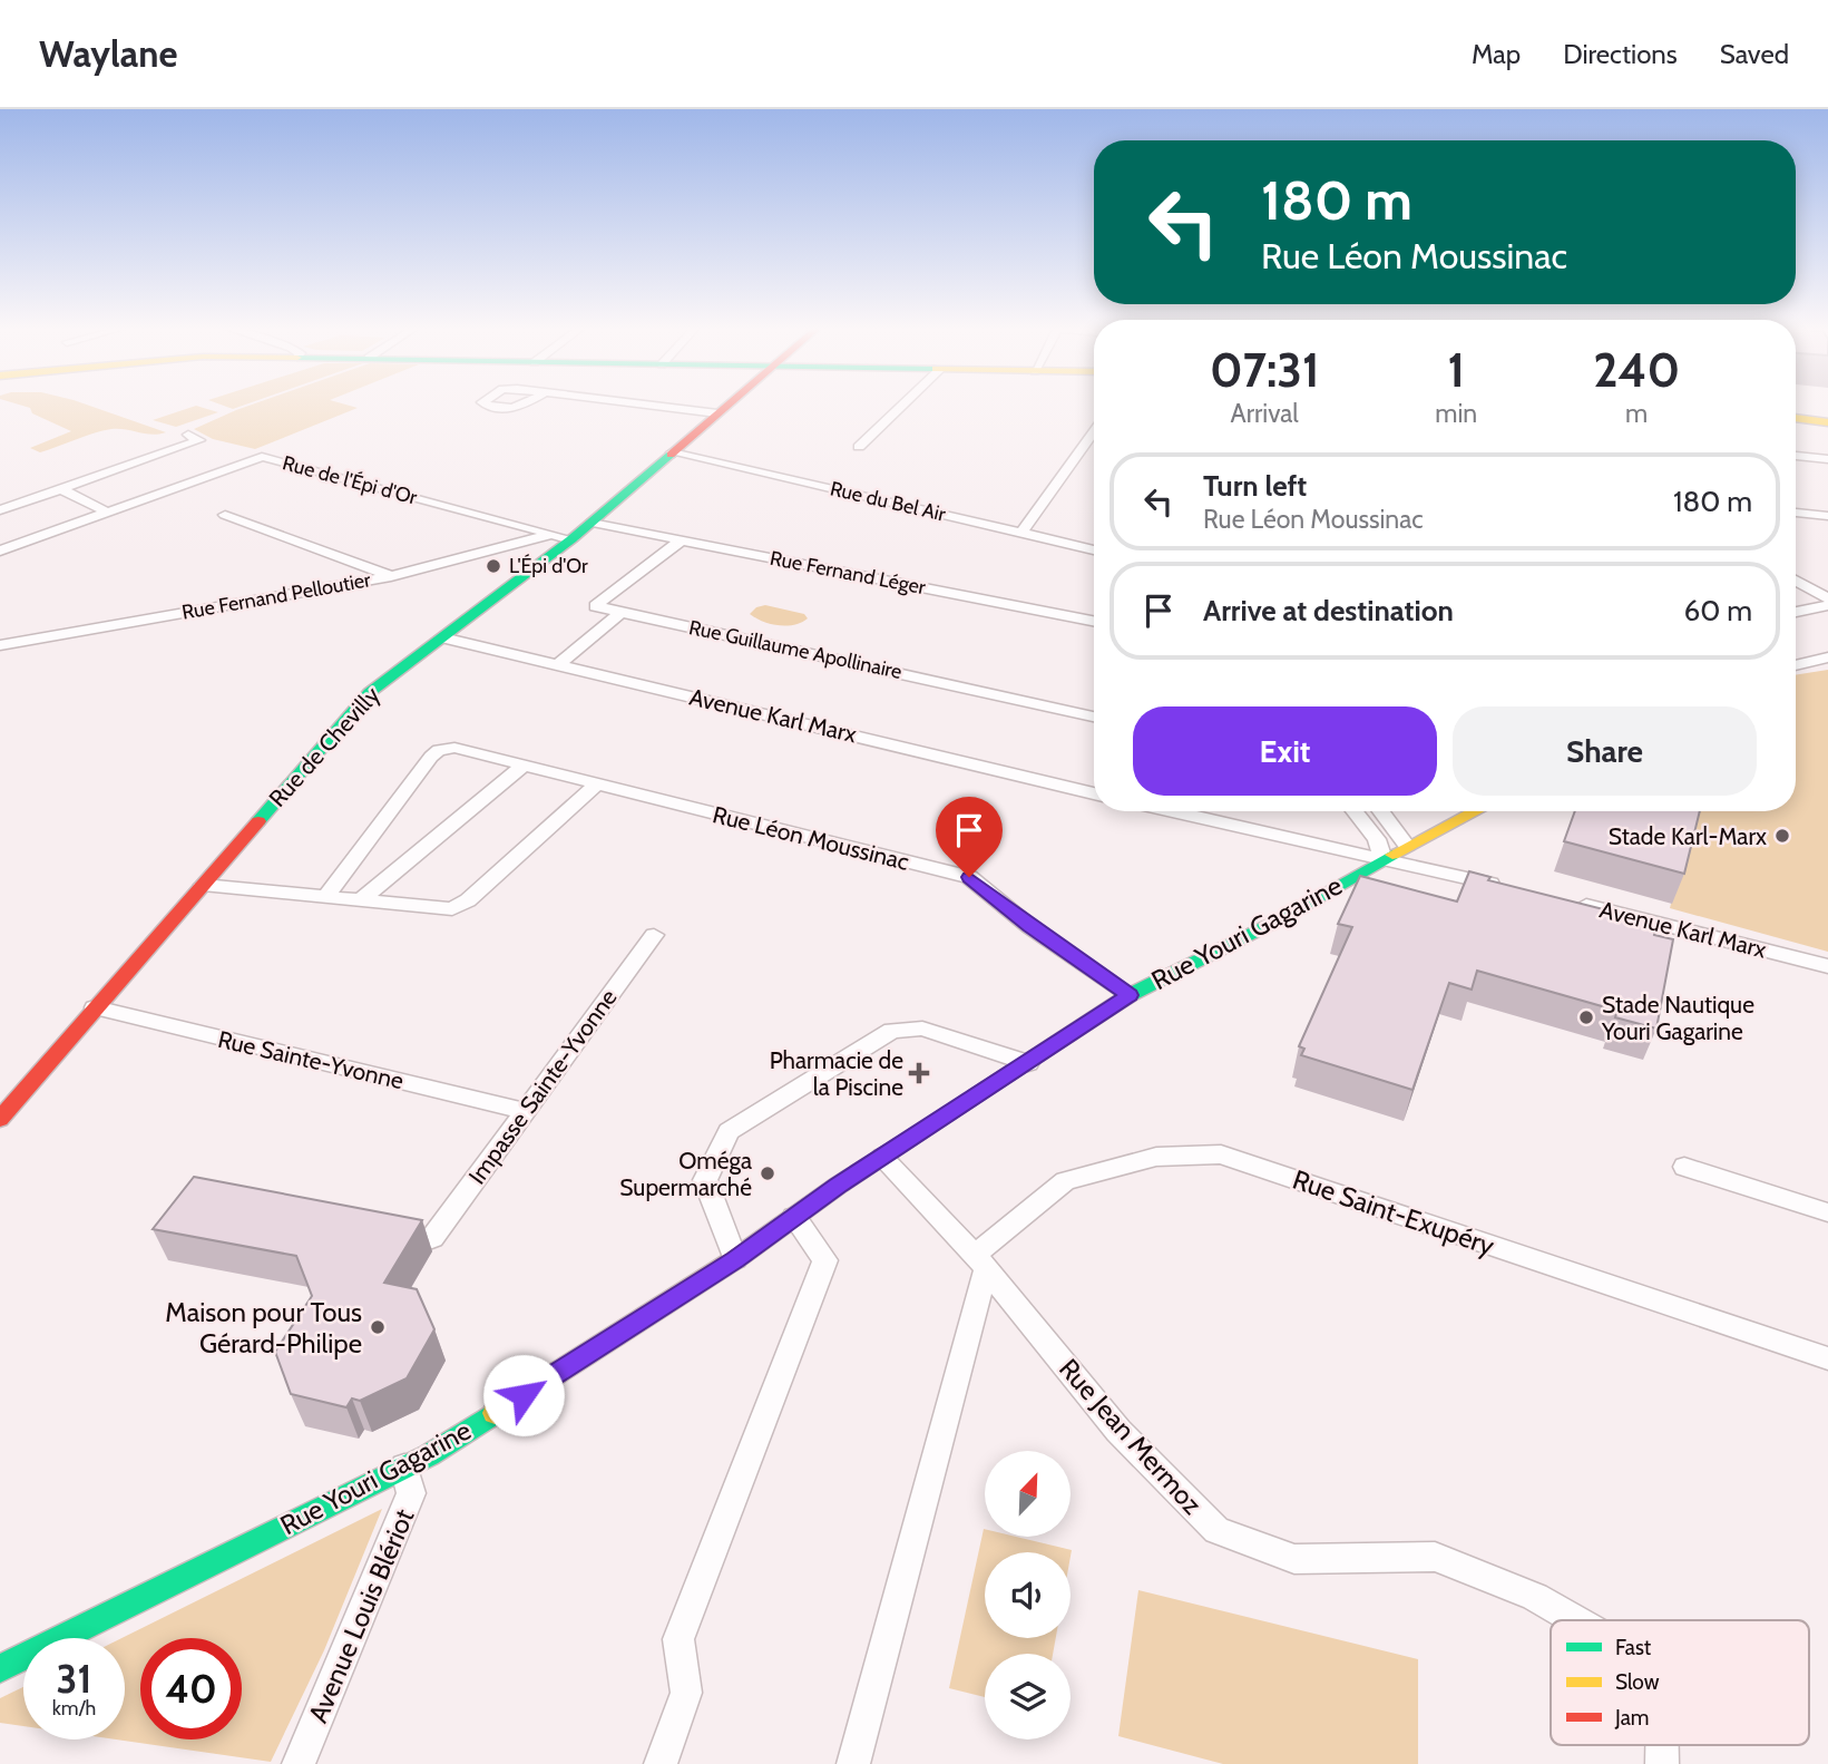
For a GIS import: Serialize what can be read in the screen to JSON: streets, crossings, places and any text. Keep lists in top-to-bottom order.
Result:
{
  "streets": {
    "street": [
      "Rue de l'Épi d'Or",
      "Rue du Bel Air",
      "Rue Fernand Léger",
      "Rue Fernand Pelloutier",
      "Rue Guillaume Apollinaire",
      "Avenue Karl Marx",
      "Rue de Chevilly",
      "Rue Léon Moussinac",
      "Rue Youri Gagarine",
      "Rue Sainte-Yvonne",
      "Impasse Sainte-Yvonne",
      "Rue Saint-Exupéry",
      "Rue Jean Mermoz",
      "Avenue Louis Blériot"
    ]
  },
  "crossings": [
    ["Rue de l'Épi d'Or", "Rue Fernand Pelloutier"],
    ["Rue de l'Épi d'Or", "Rue de Chevilly"],
    ["Rue du Bel Air", "Rue de Chevilly"],
    ["Rue Fernand Léger", "Rue Guillaume Apollinaire"],
    ["Rue Fernand Léger", "Rue de Chevilly"],
    ["Avenue Karl Marx", "Rue de Chevilly"],
    ["Rue de Chevilly", "Rue Sainte-Yvonne"],
    ["Rue Léon Moussinac", "Rue Youri Gagarine"],
    ["Rue Youri Gagarine", "Rue Jean Mermoz"],
    ["Rue Youri Gagarine", "Avenue Louis Blériot"],
    ["Rue Sainte-Yvonne", "Impasse Sainte-Yvonne"],
    ["Rue Saint-Exupéry", "Rue Jean Mermoz"]
  ],
  "places": {
    "other": [
      "L'Épi d'Or",
      "Stade Karl-Marx",
      "Stade Nautique Youri Gagarine",
      "Oméga Supermarché",
      "Maison pour Tous Gérard-Philipe"
    ],
    "health": ["Pharmacie de la Piscine"]
  },
  "legend": ["Fast", "Slow", "Jam"],
  "north": "top right",
  "page": {
    "header": "Waylane",
    "nav": ["Map", "Directions", "Saved"],
    "turn": ["180 m", "Rue Léon Moussinac"],
    "eta": [
      "07:31",
      "Arrival",
      "1",
      "min",
      "240",
      "m"
    ],
    "list": [
      {
        "name": "Turn left",
        "note": "Rue Léon Moussinac",
        "value": "180 m"
      },
      {
        "name": "Arrive at destination",
        "value": "60 m"
      }
    ],
    "buttons": ["Exit", "Share"],
    "speed": "31 km/h",
    "limit": "40"
  }
}
